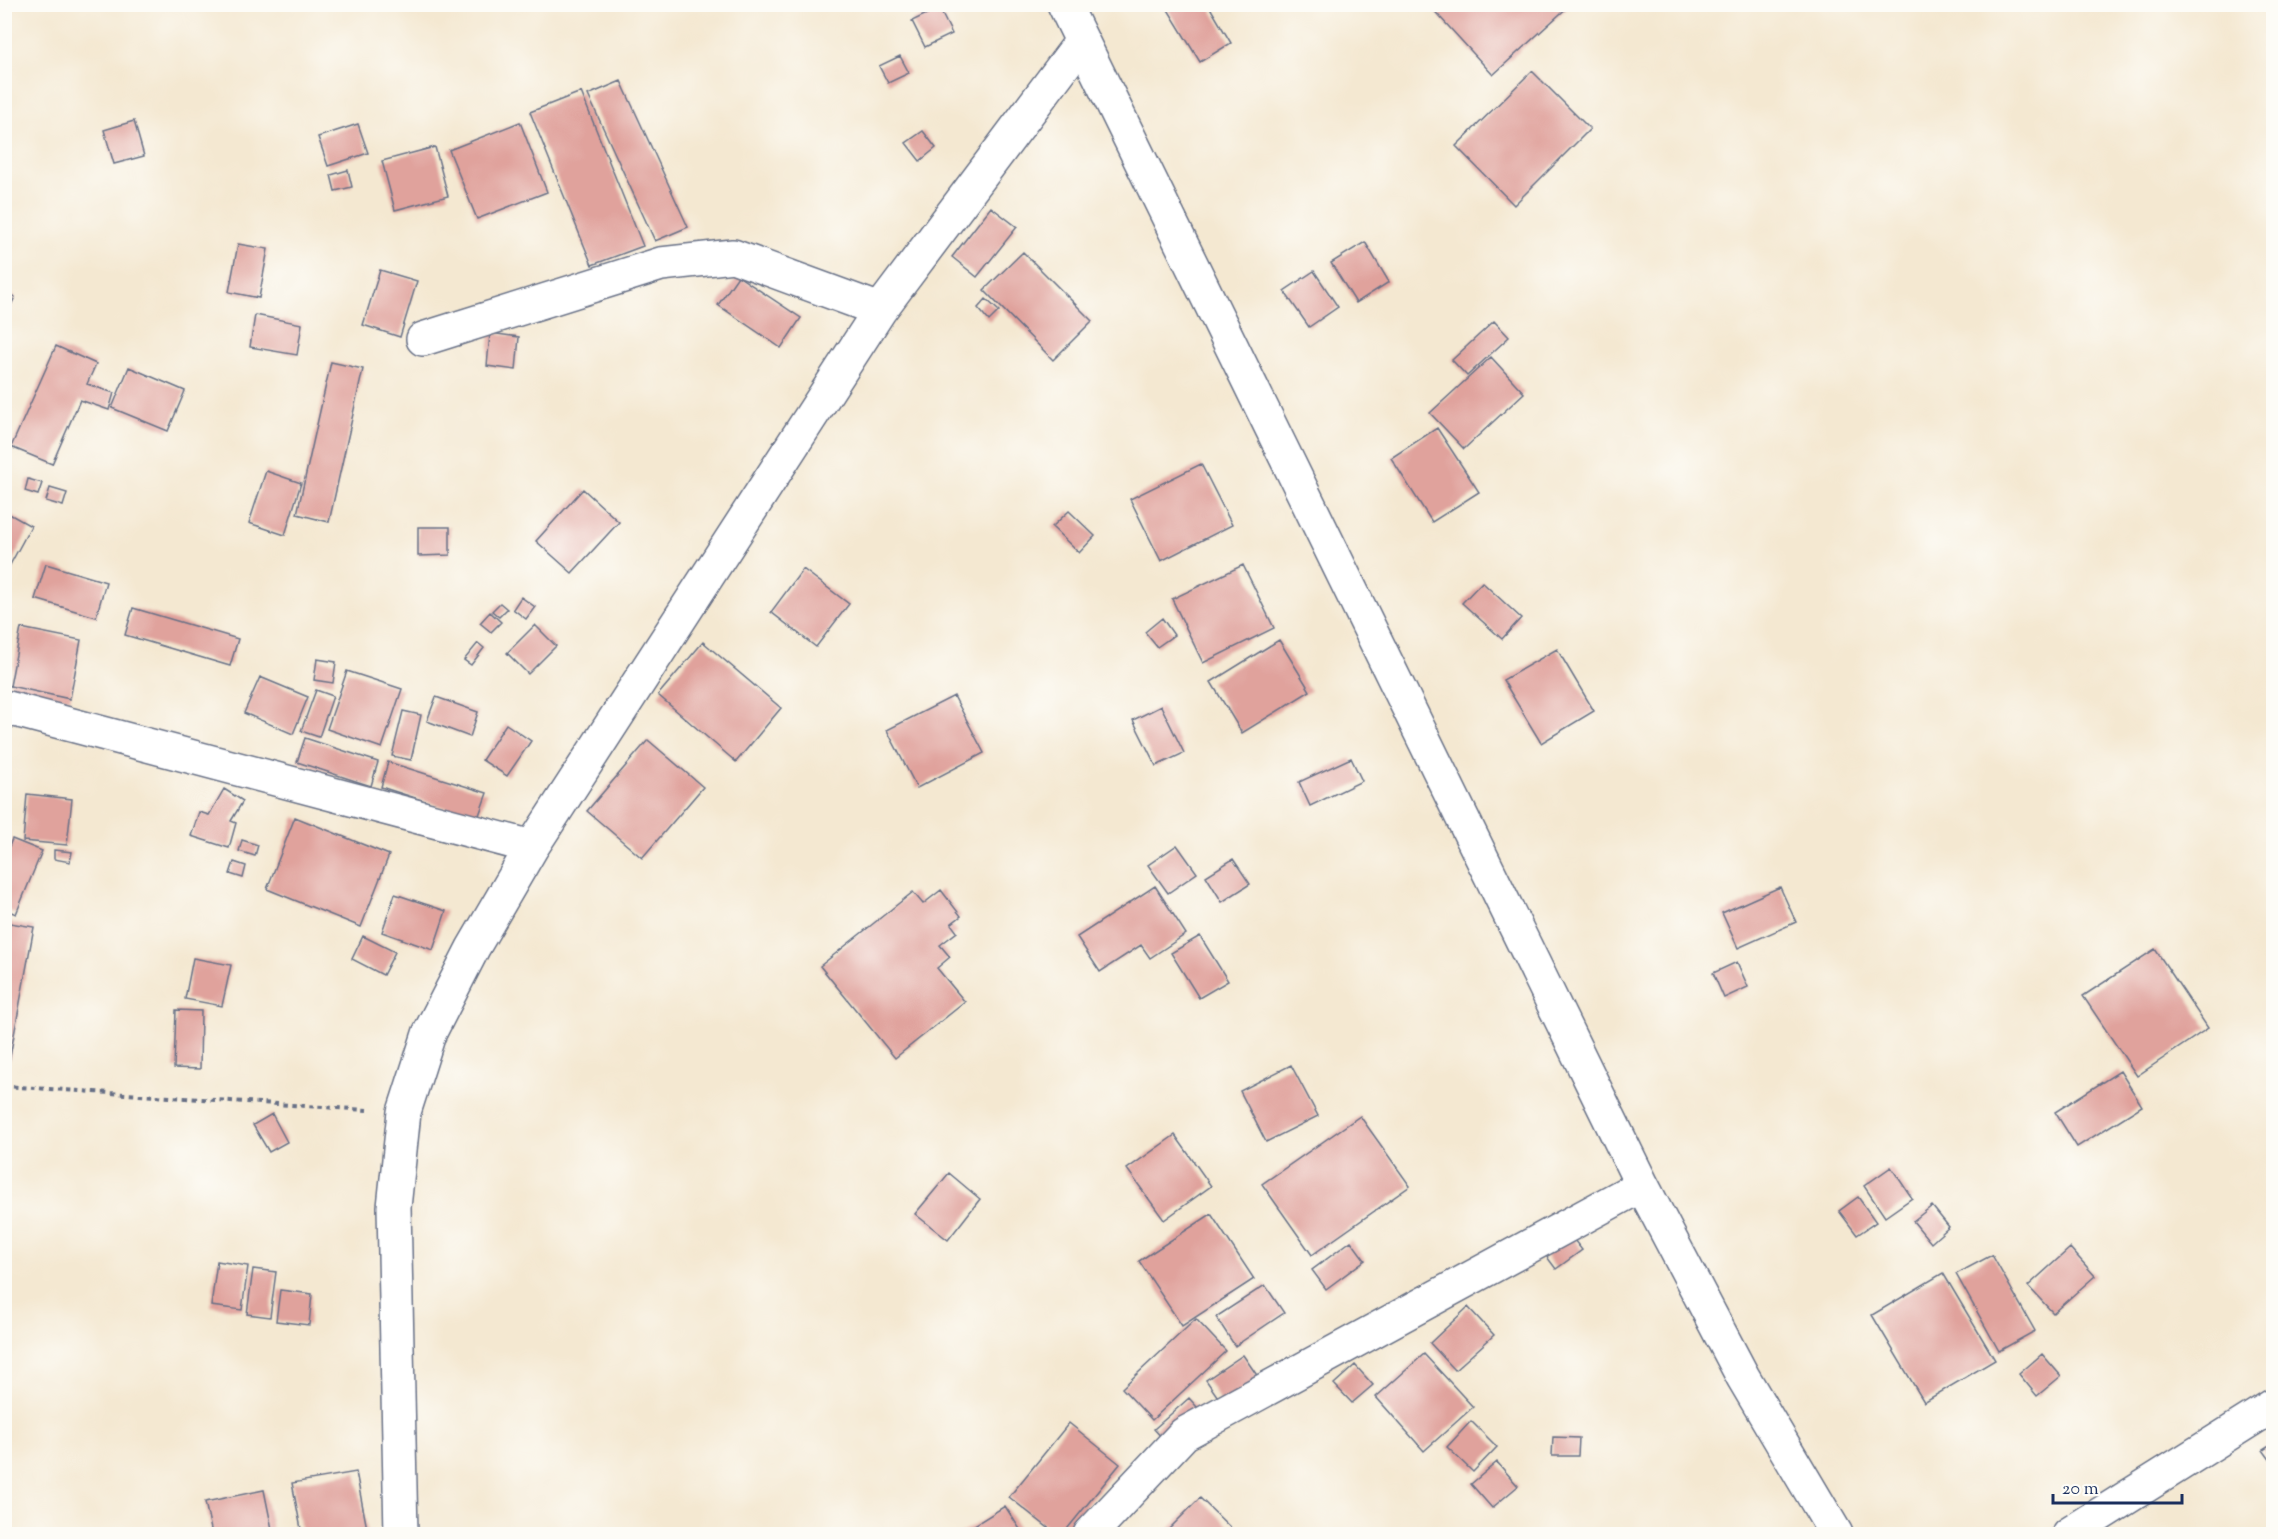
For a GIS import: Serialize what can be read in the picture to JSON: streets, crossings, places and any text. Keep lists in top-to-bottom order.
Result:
{
  "scale_bar": "20 m"
}
